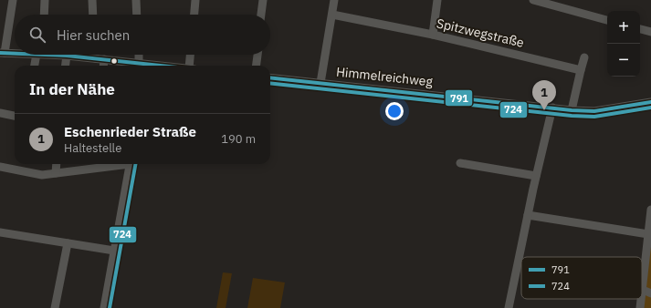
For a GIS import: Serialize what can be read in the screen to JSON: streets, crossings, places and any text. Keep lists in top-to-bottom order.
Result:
{
  "streets": {
    "street": ["Spitzwegstraße", "Himmelreichweg"]
  },
  "lines": ["transit line 791", "transit line 724"],
  "legend": ["791", "724"],
  "page": {
    "map_buttons": ["+", "−"],
    "search": "Hier suchen",
    "heading": "In der Nähe",
    "pins": "1",
    "list": [
      {
        "mark": "1",
        "name": "Eschenrieder Straße",
        "note": "Haltestelle",
        "value": "190 m"
      }
    ]
  }
}
